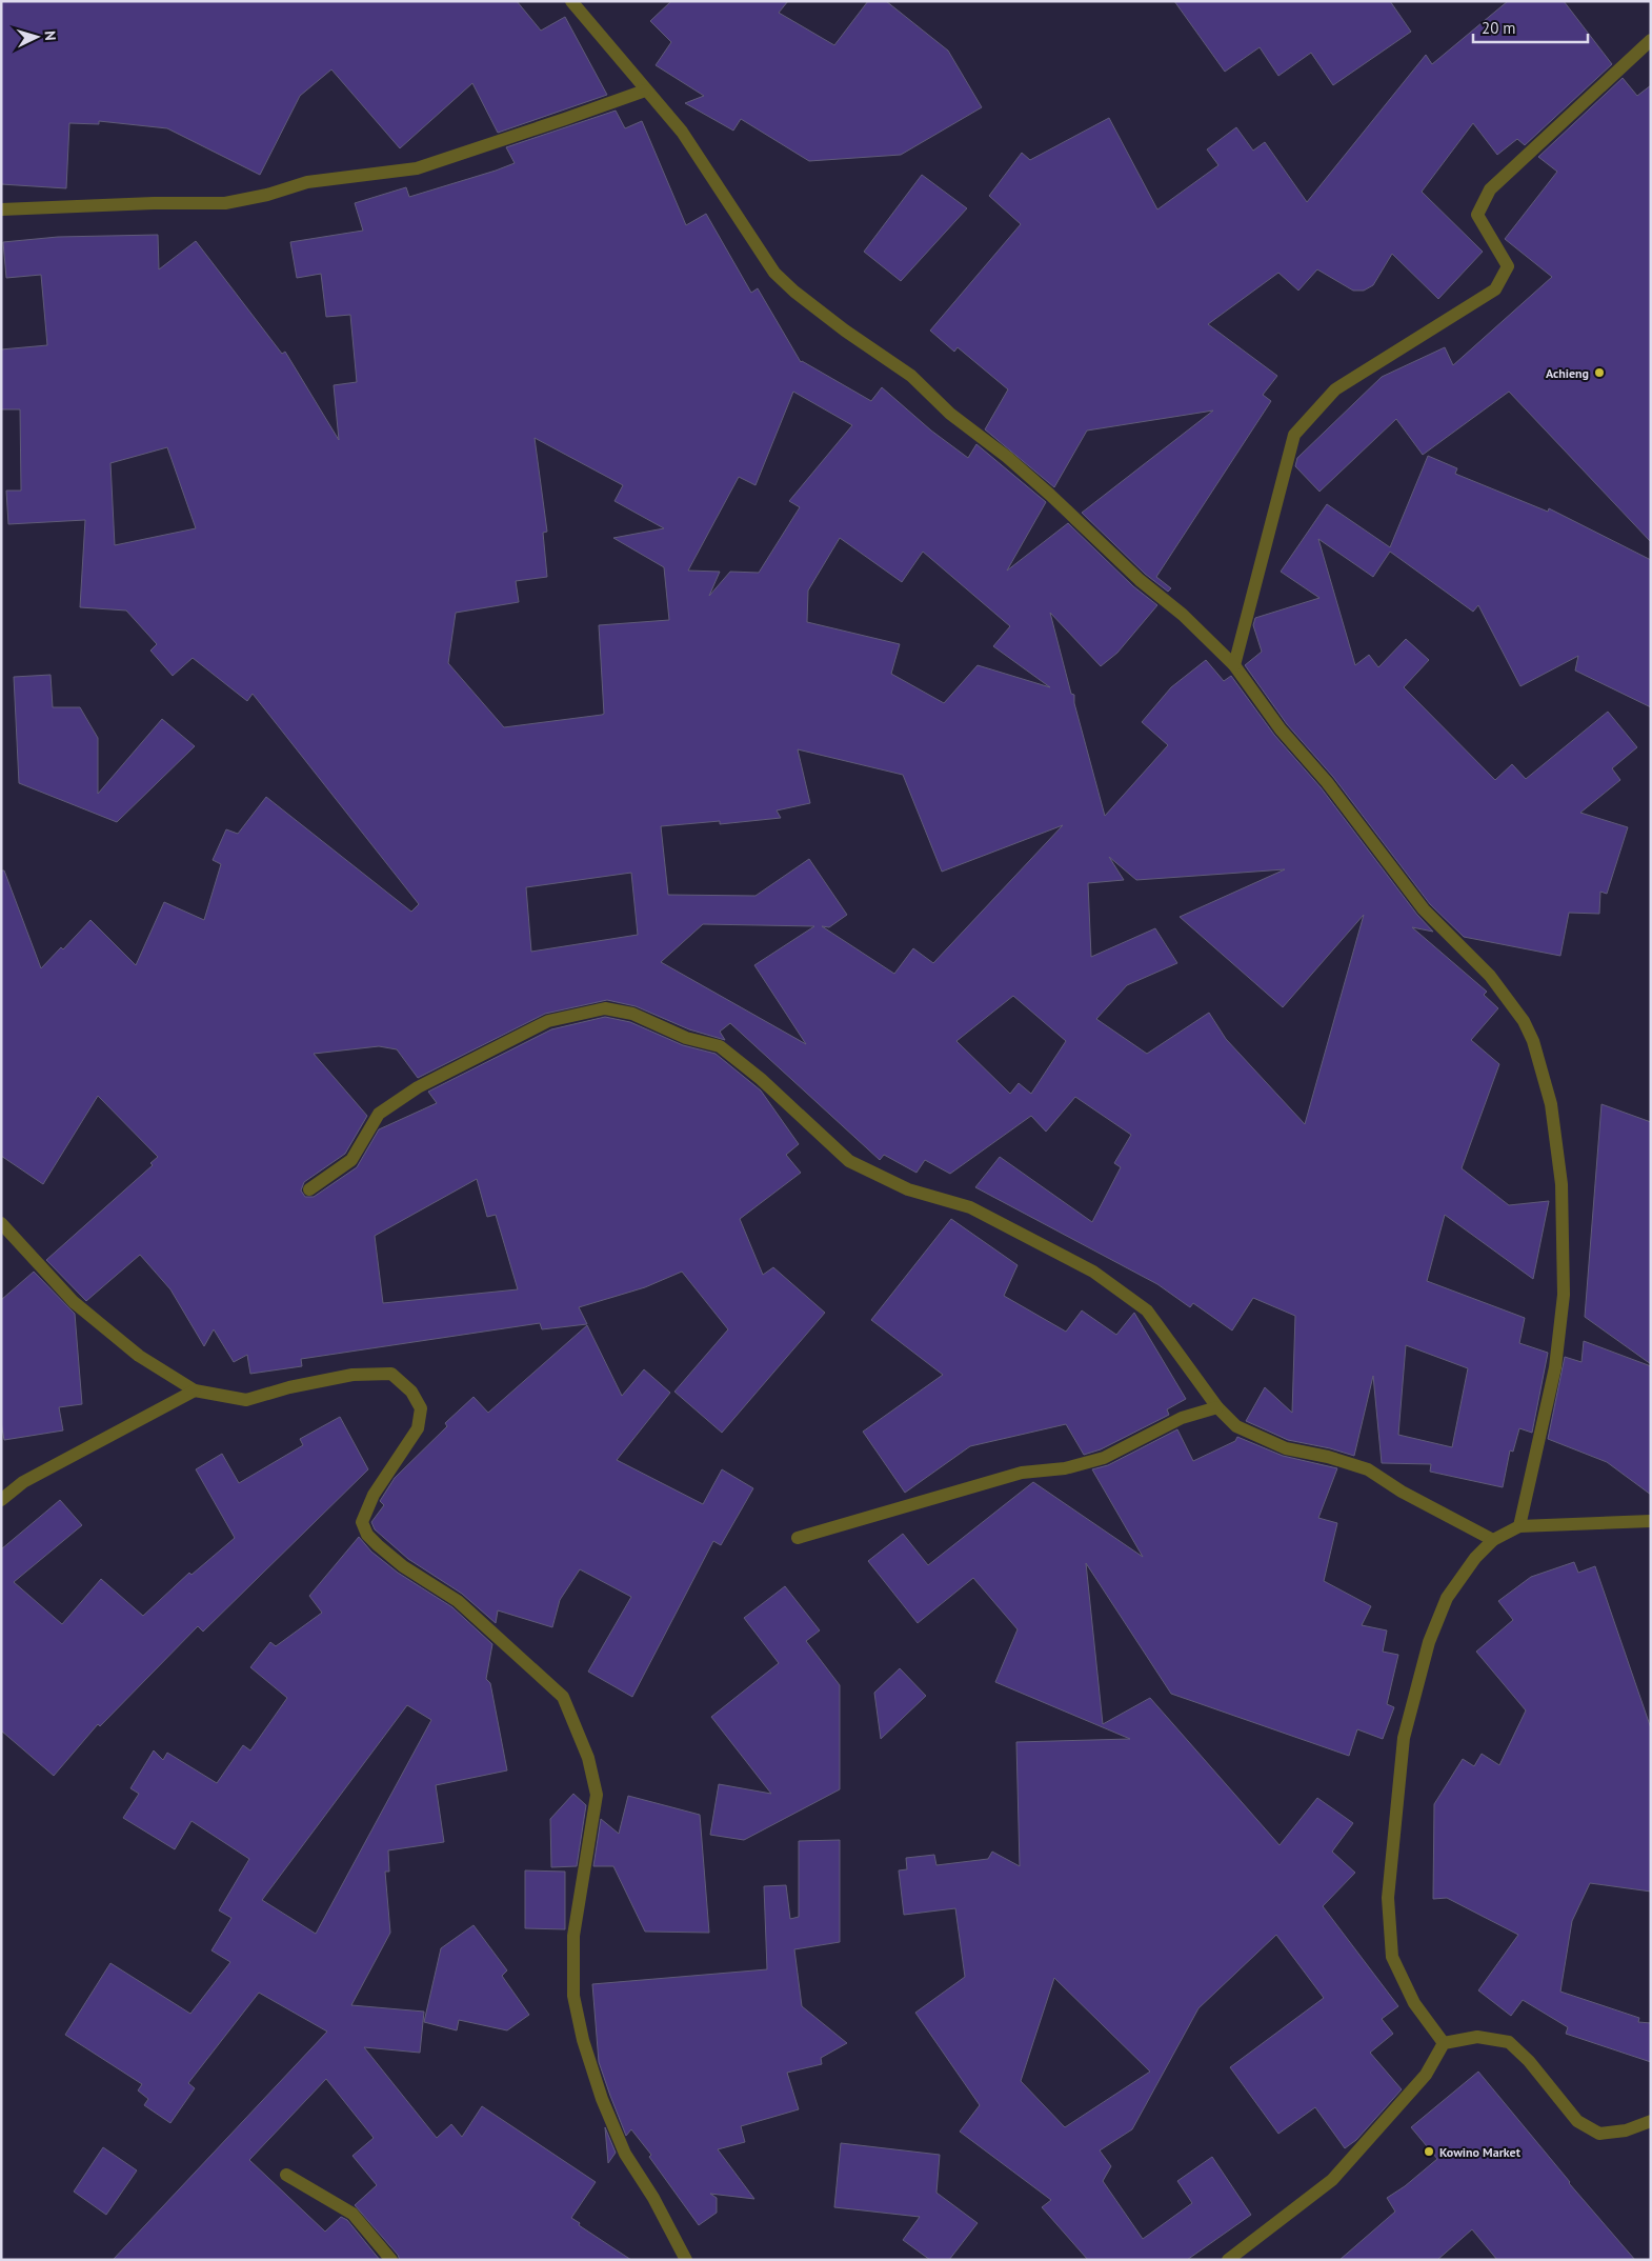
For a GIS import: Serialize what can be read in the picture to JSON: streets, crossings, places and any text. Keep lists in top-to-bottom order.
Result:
{
  "places": ["Achieng", "Kowino Market"],
  "scale_bar": "20 m",
  "north": "right"
}
